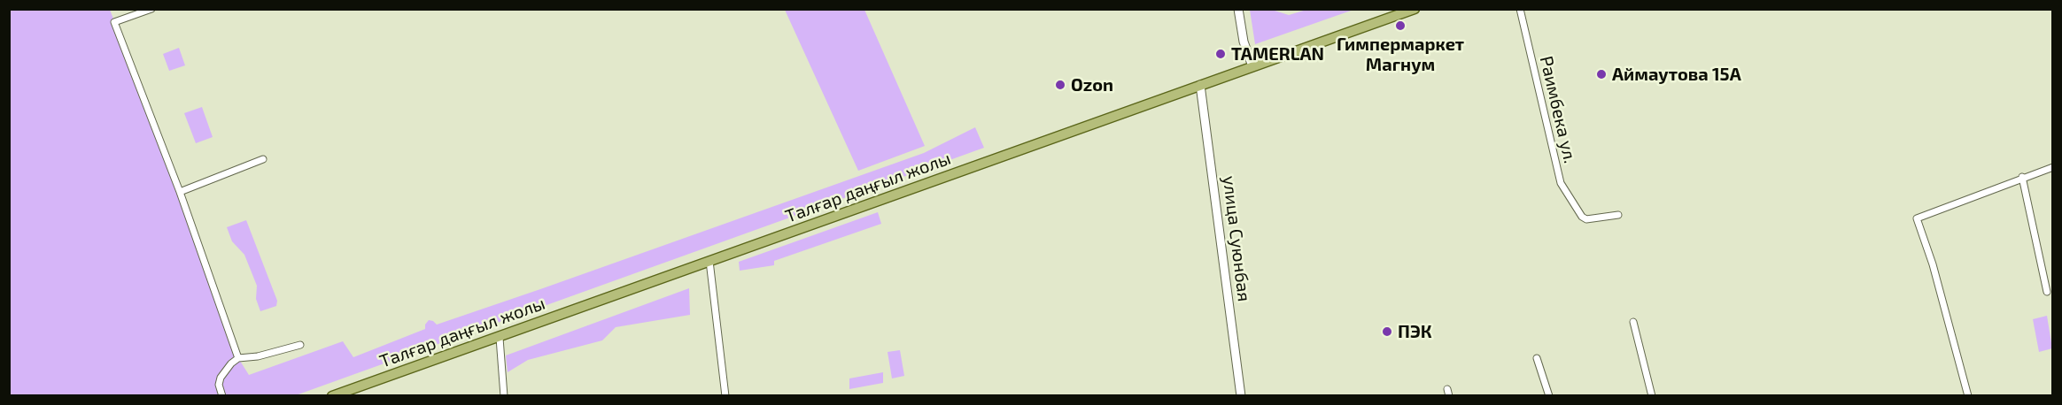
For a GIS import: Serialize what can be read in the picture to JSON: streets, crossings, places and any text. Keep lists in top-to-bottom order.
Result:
{
  "streets": {
    "main road": ["Талғар даңғыл жолы"],
    "street": ["Раимбека ул.", "улица Суюнбая"]
  },
  "crossings": [
    ["Талғар даңғыл жолы", "улица Суюнбая"]
  ],
  "places": [
    "Гимпермаркет Магнум",
    "TAMERLAN",
    "Аймаутова 15А",
    "Ozon",
    "ПЭК"
  ]
}
